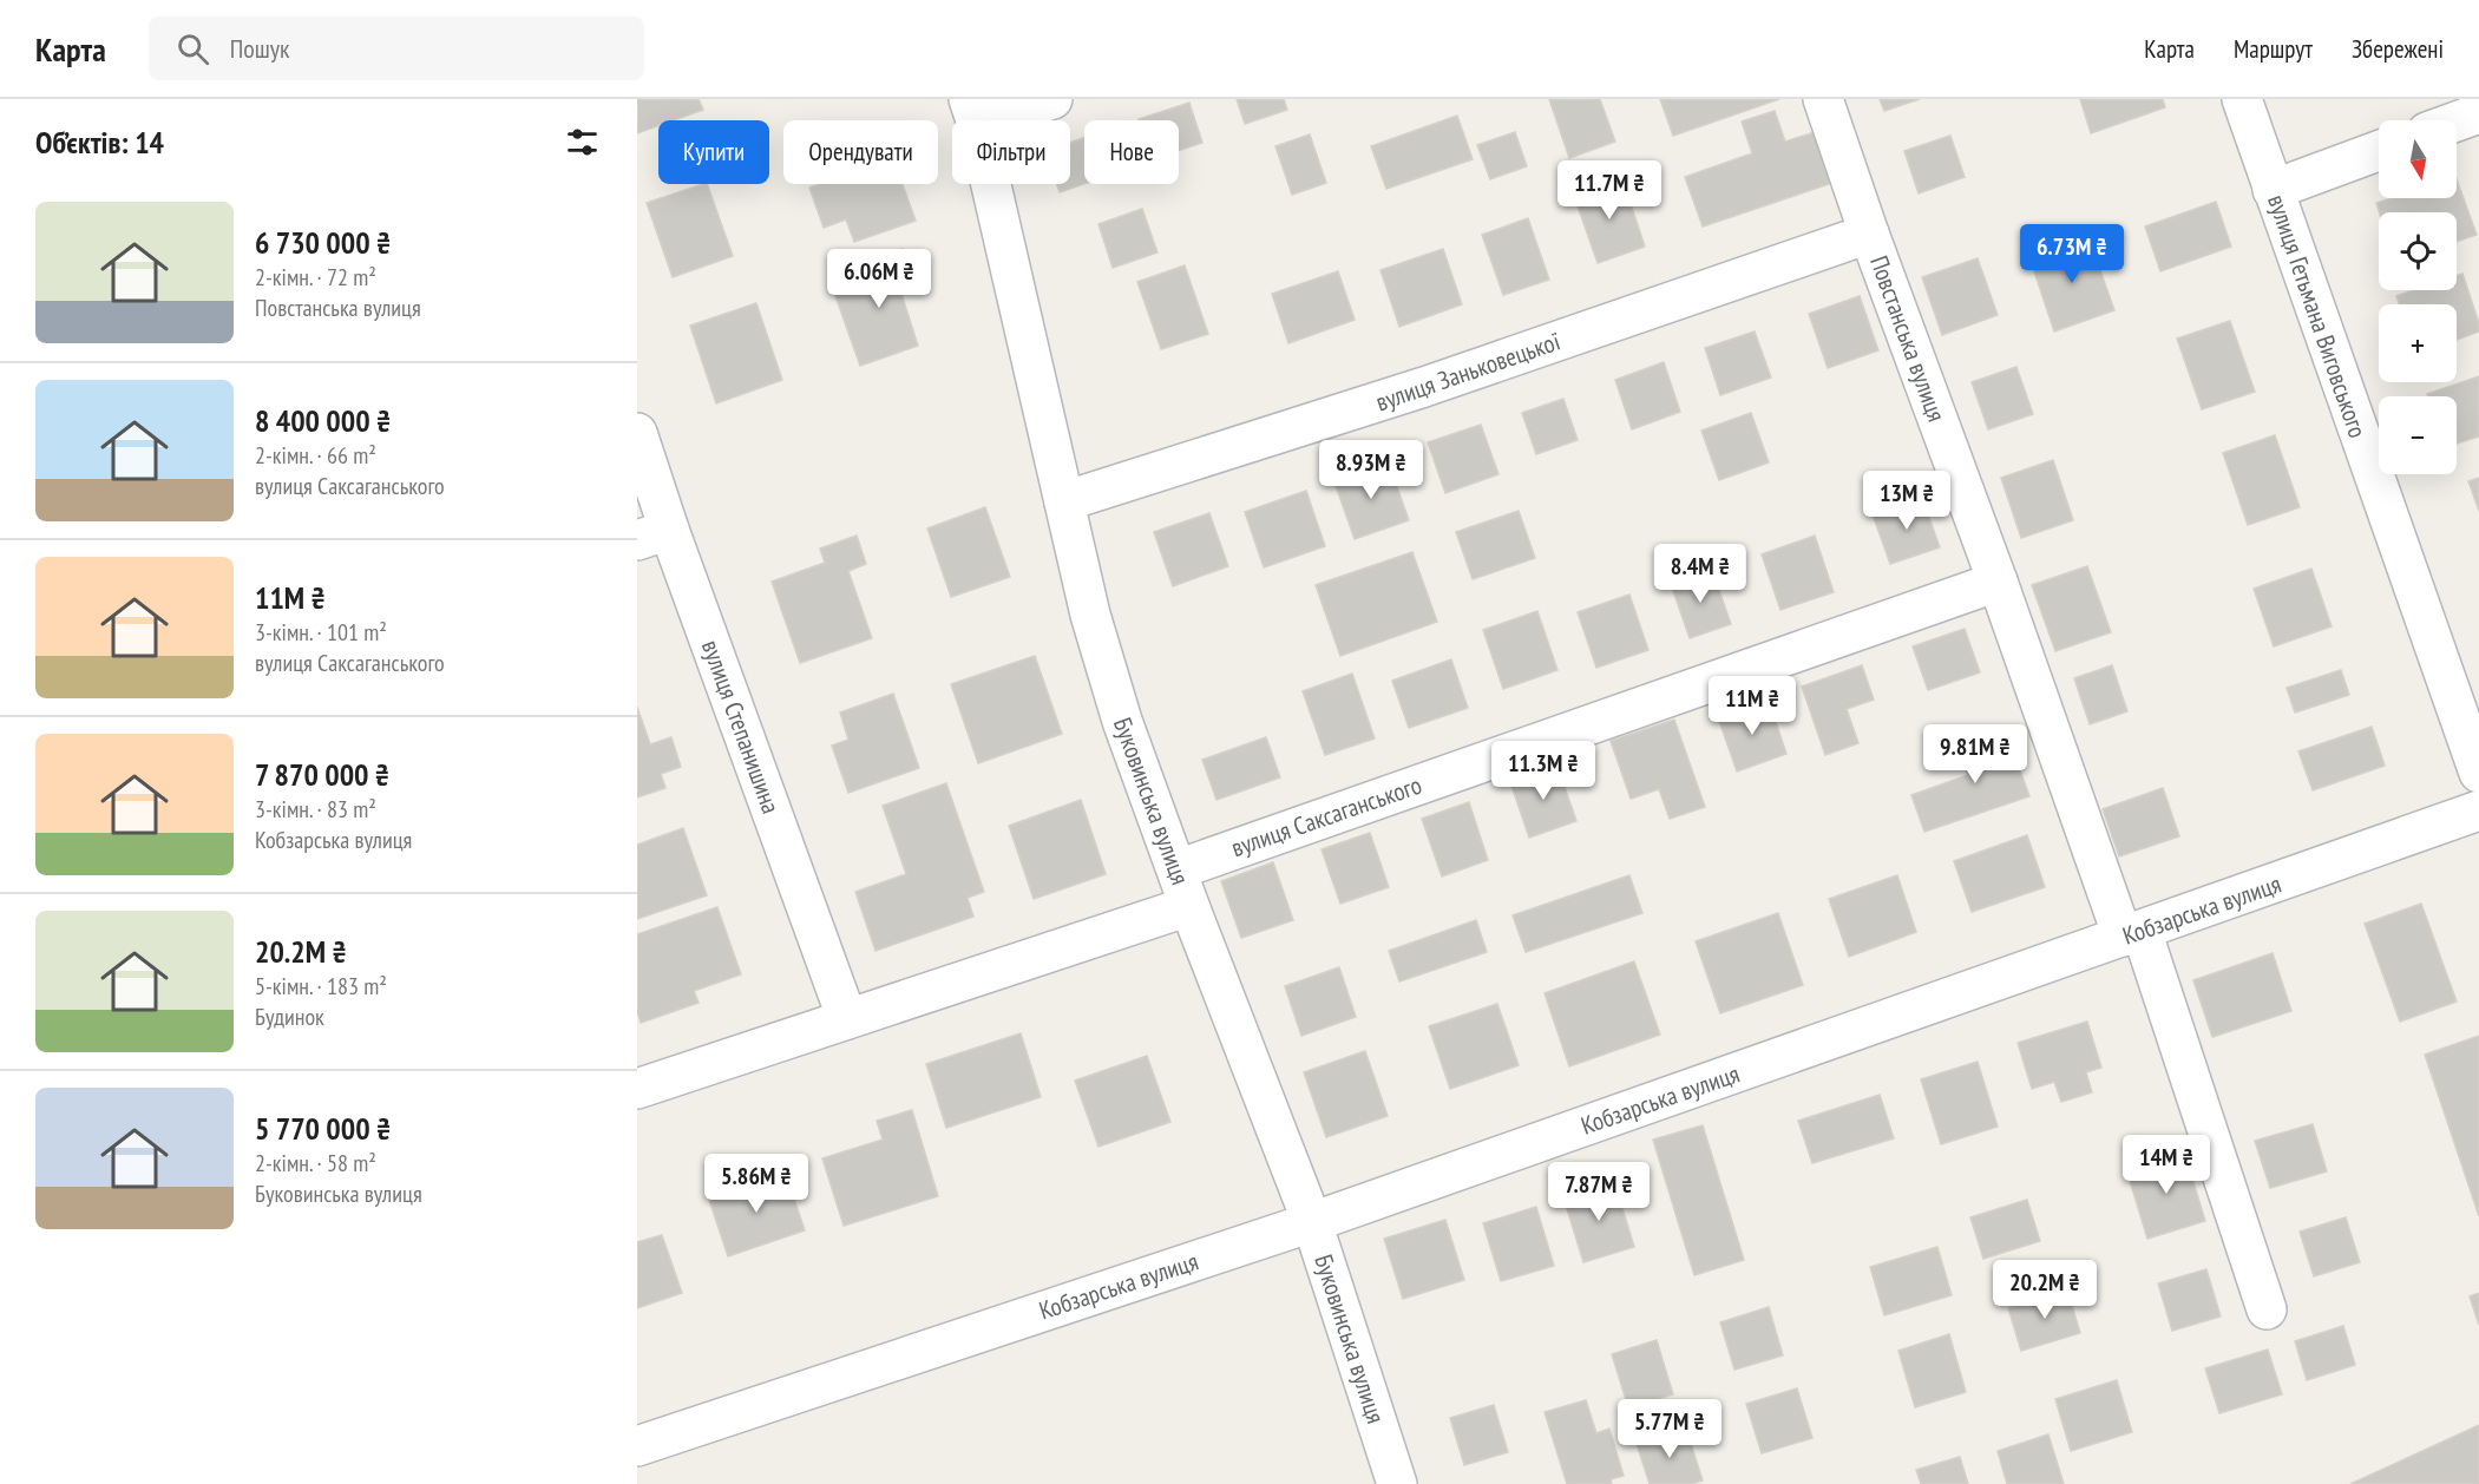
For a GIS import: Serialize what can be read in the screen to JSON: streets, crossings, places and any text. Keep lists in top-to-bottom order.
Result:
{
  "streets": {
    "street": [
      "вулиця Гетьмана Виговського",
      "Повстанська вулиця",
      "вулиця Заньковецької",
      "вулиця Степанишина",
      "Буковинська вулиця",
      "вулиця Саксаганського",
      "Кобзарська вулиця"
    ]
  },
  "crossings": [
    ["Повстанська вулиця", "вулиця Заньковецької"],
    ["Повстанська вулиця", "вулиця Саксаганського"],
    ["Повстанська вулиця", "Кобзарська вулиця"],
    ["вулиця Заньковецької", "Буковинська вулиця"],
    ["Буковинська вулиця", "вулиця Саксаганського"],
    ["Буковинська вулиця", "Кобзарська вулиця"]
  ],
  "north": "bottom",
  "page": {
    "header": "Карта",
    "search": "Пошук",
    "nav": ["Карта", "Маршрут", "Збережені"],
    "heading": "Об’єктів: 14",
    "map_buttons": ["+", "−"],
    "chip": [
      "Купити",
      "Орендувати",
      "Фільтри",
      "Нове"
    ],
    "price": [
      "11.7M ₴",
      "6.73M ₴",
      "6.06M ₴",
      "8.93M ₴",
      "13M ₴",
      "8.4M ₴",
      "11M ₴",
      "9.81M ₴",
      "11.3M ₴",
      "14M ₴",
      "5.86M ₴",
      "7.87M ₴",
      "20.2M ₴",
      "5.77M ₴"
    ],
    "list": [
      {
        "name": "6 730 000 ₴",
        "note": "2-кімн. · 72 m² · Повстанська вулиця"
      },
      {
        "name": "8 400 000 ₴",
        "note": "2-кімн. · 66 m² · вулиця Саксаганського"
      },
      {
        "name": "11M ₴",
        "note": "3-кімн. · 101 m² · вулиця Саксаганського"
      },
      {
        "name": "7 870 000 ₴",
        "note": "3-кімн. · 83 m² · Кобзарська вулиця"
      },
      {
        "name": "20.2M ₴",
        "note": "5-кімн. · 183 m² · Будинок"
      },
      {
        "name": "5 770 000 ₴",
        "note": "2-кімн. · 58 m² · Буковинська вулиця"
      }
    ]
  }
}
